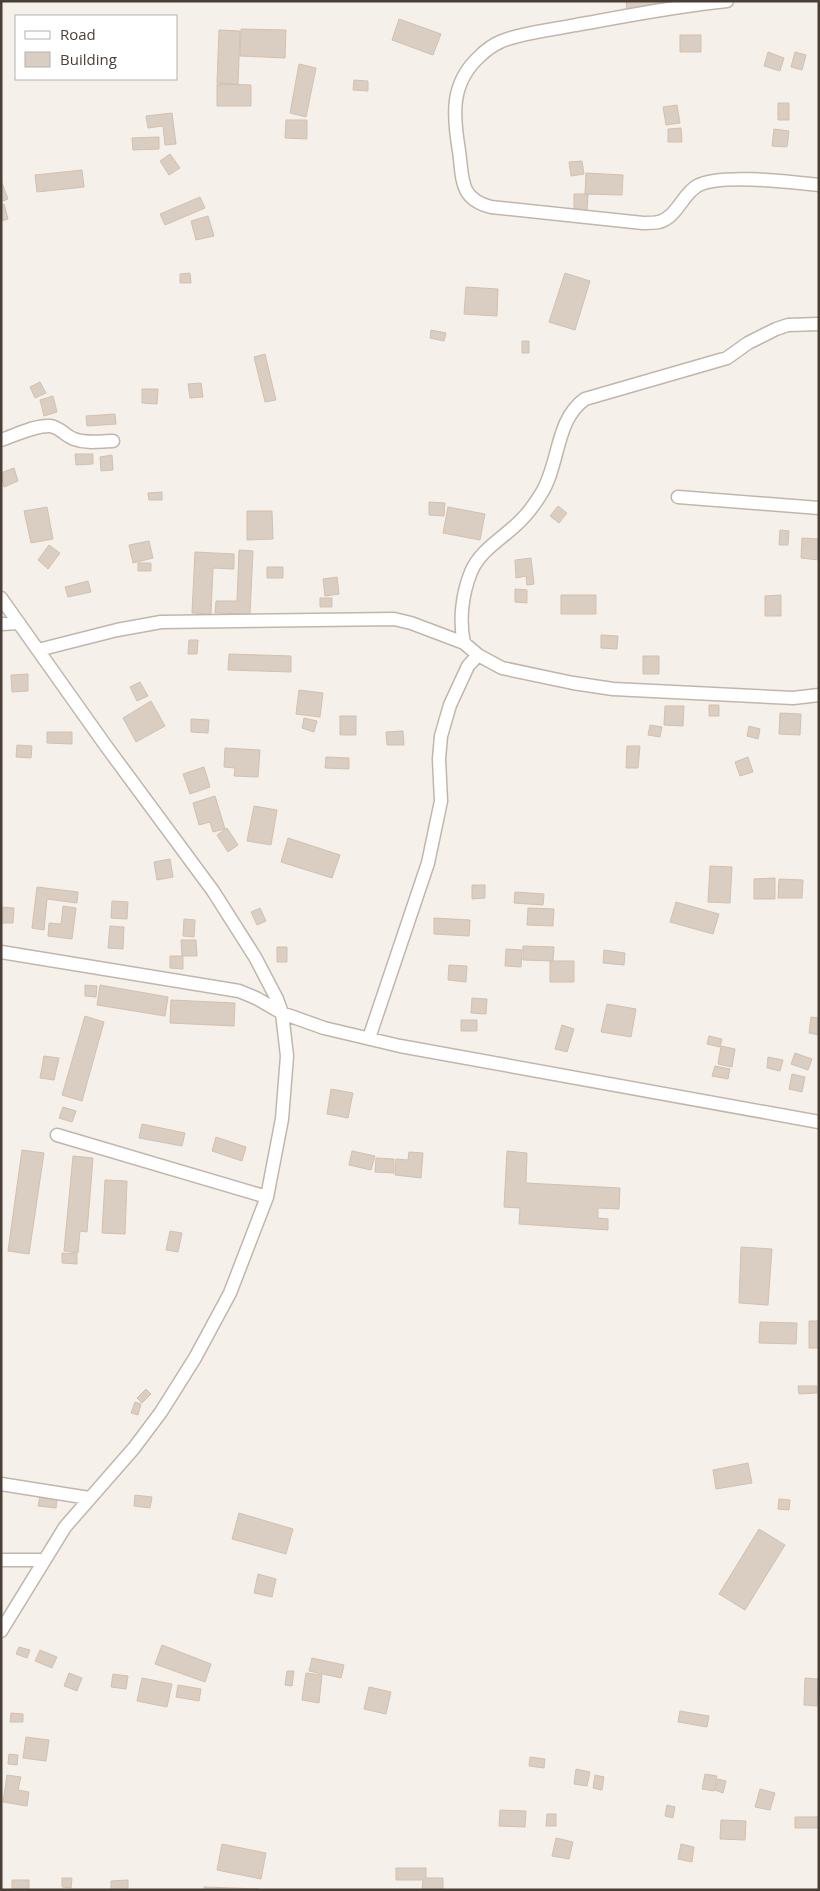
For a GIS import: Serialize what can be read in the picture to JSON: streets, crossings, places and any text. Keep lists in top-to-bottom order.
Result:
{
  "legend": ["Road", "Building"]
}
